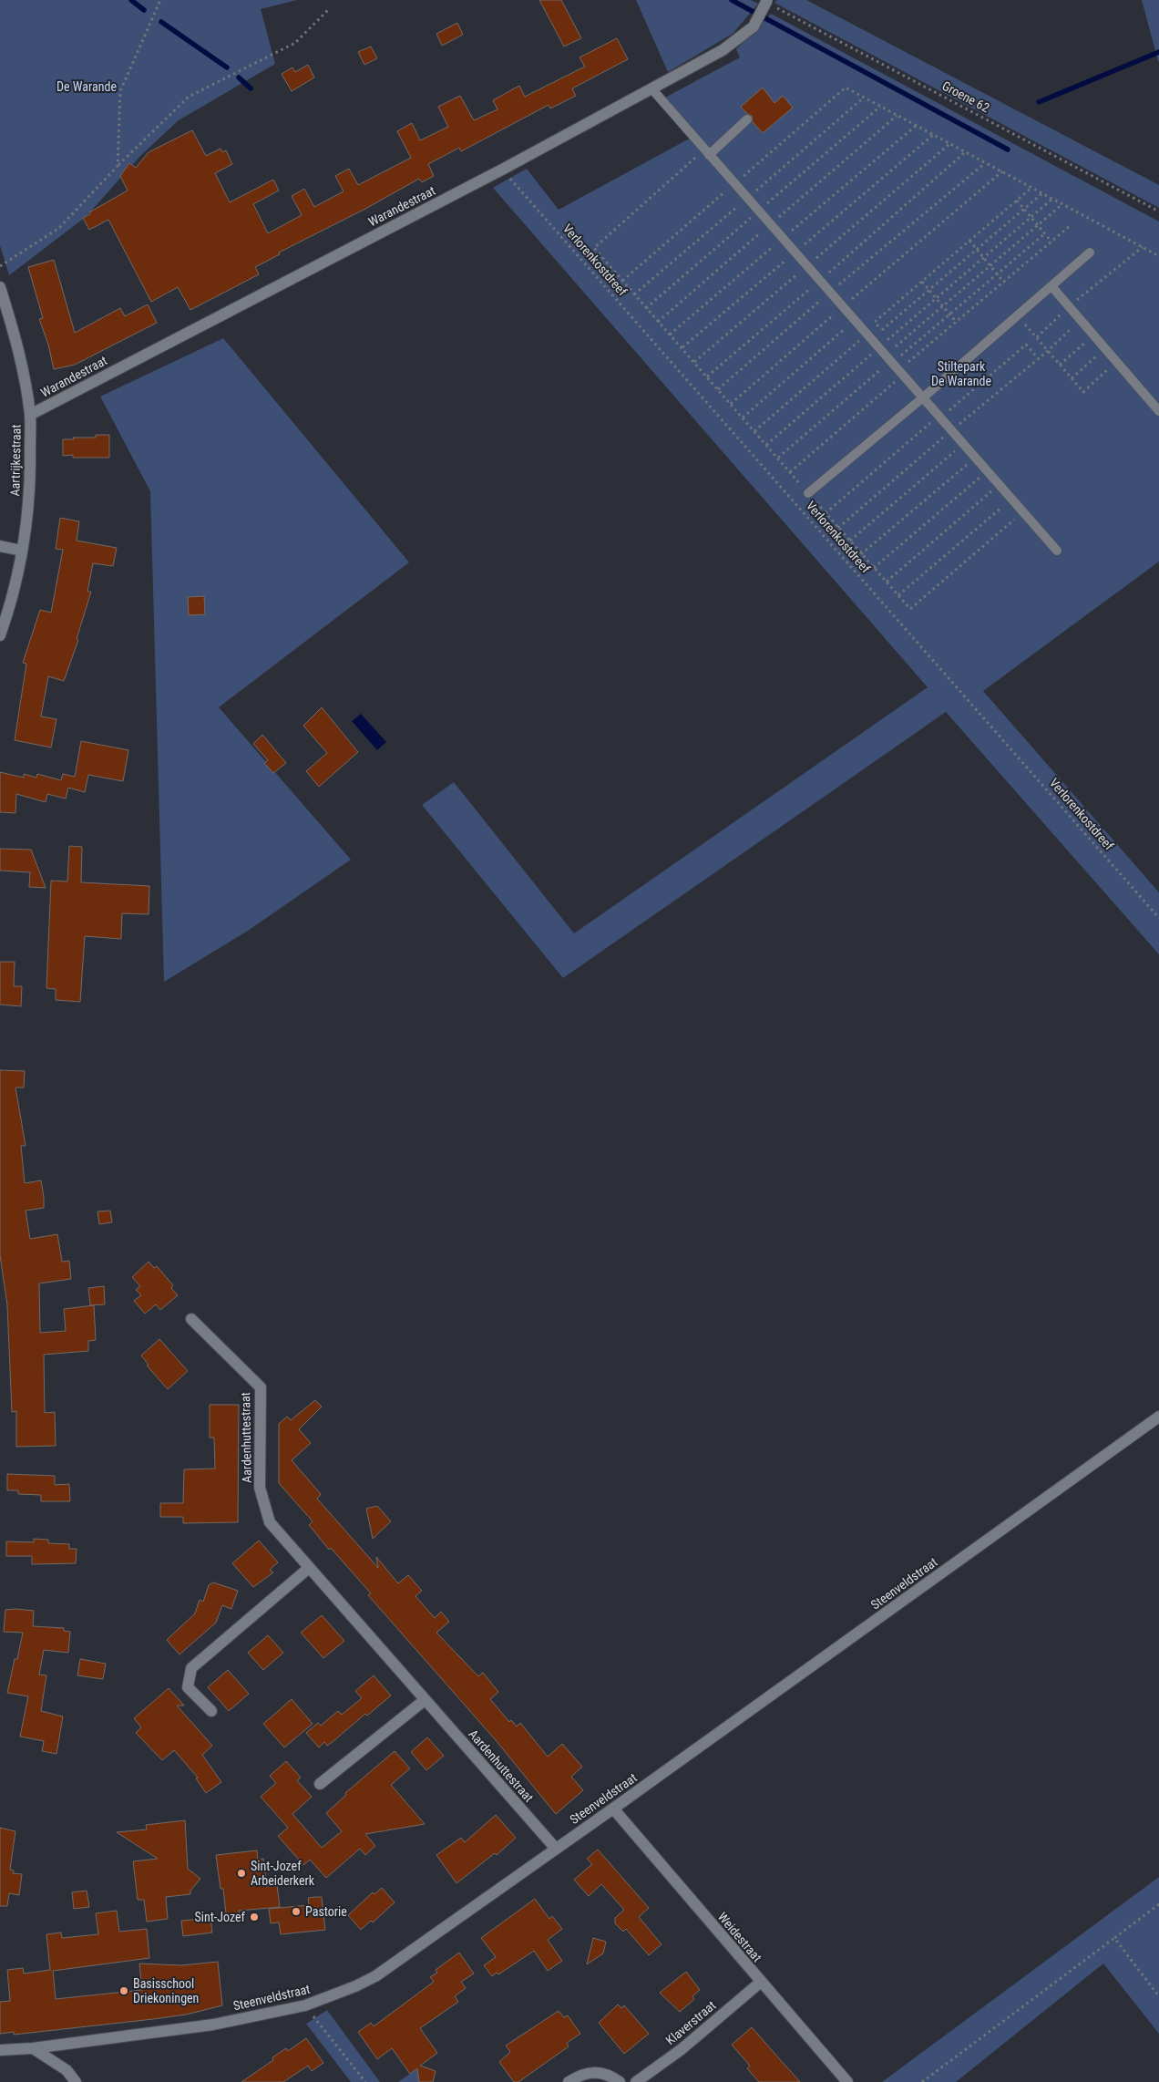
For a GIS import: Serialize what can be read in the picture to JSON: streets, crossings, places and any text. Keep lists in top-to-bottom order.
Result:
{
  "streets": {
    "street": [
      "Warandestraat",
      "Aartrijkestraat",
      "Aardenhuttestraat",
      "Steenveldstraat",
      "Weidestraat",
      "Klaverstraat"
    ],
    "path": ["Groene 62", "Verlorenkostdreef"]
  },
  "crossings": [
    ["Groene 62", "Warandestraat"],
    ["Warandestraat", "Verlorenkostdreef"],
    ["Warandestraat", "Aartrijkestraat"],
    ["Aardenhuttestraat", "Steenveldstraat"],
    ["Steenveldstraat", "Weidestraat"],
    ["Weidestraat", "Klaverstraat"]
  ],
  "parks": ["De Warande", "Stiltepark De Warande"],
  "places": [
    "Sint-Jozef Arbeiderkerk",
    "Pastorie",
    "Sint-Jozef",
    "Basisschool Driekoningen"
  ]
}
